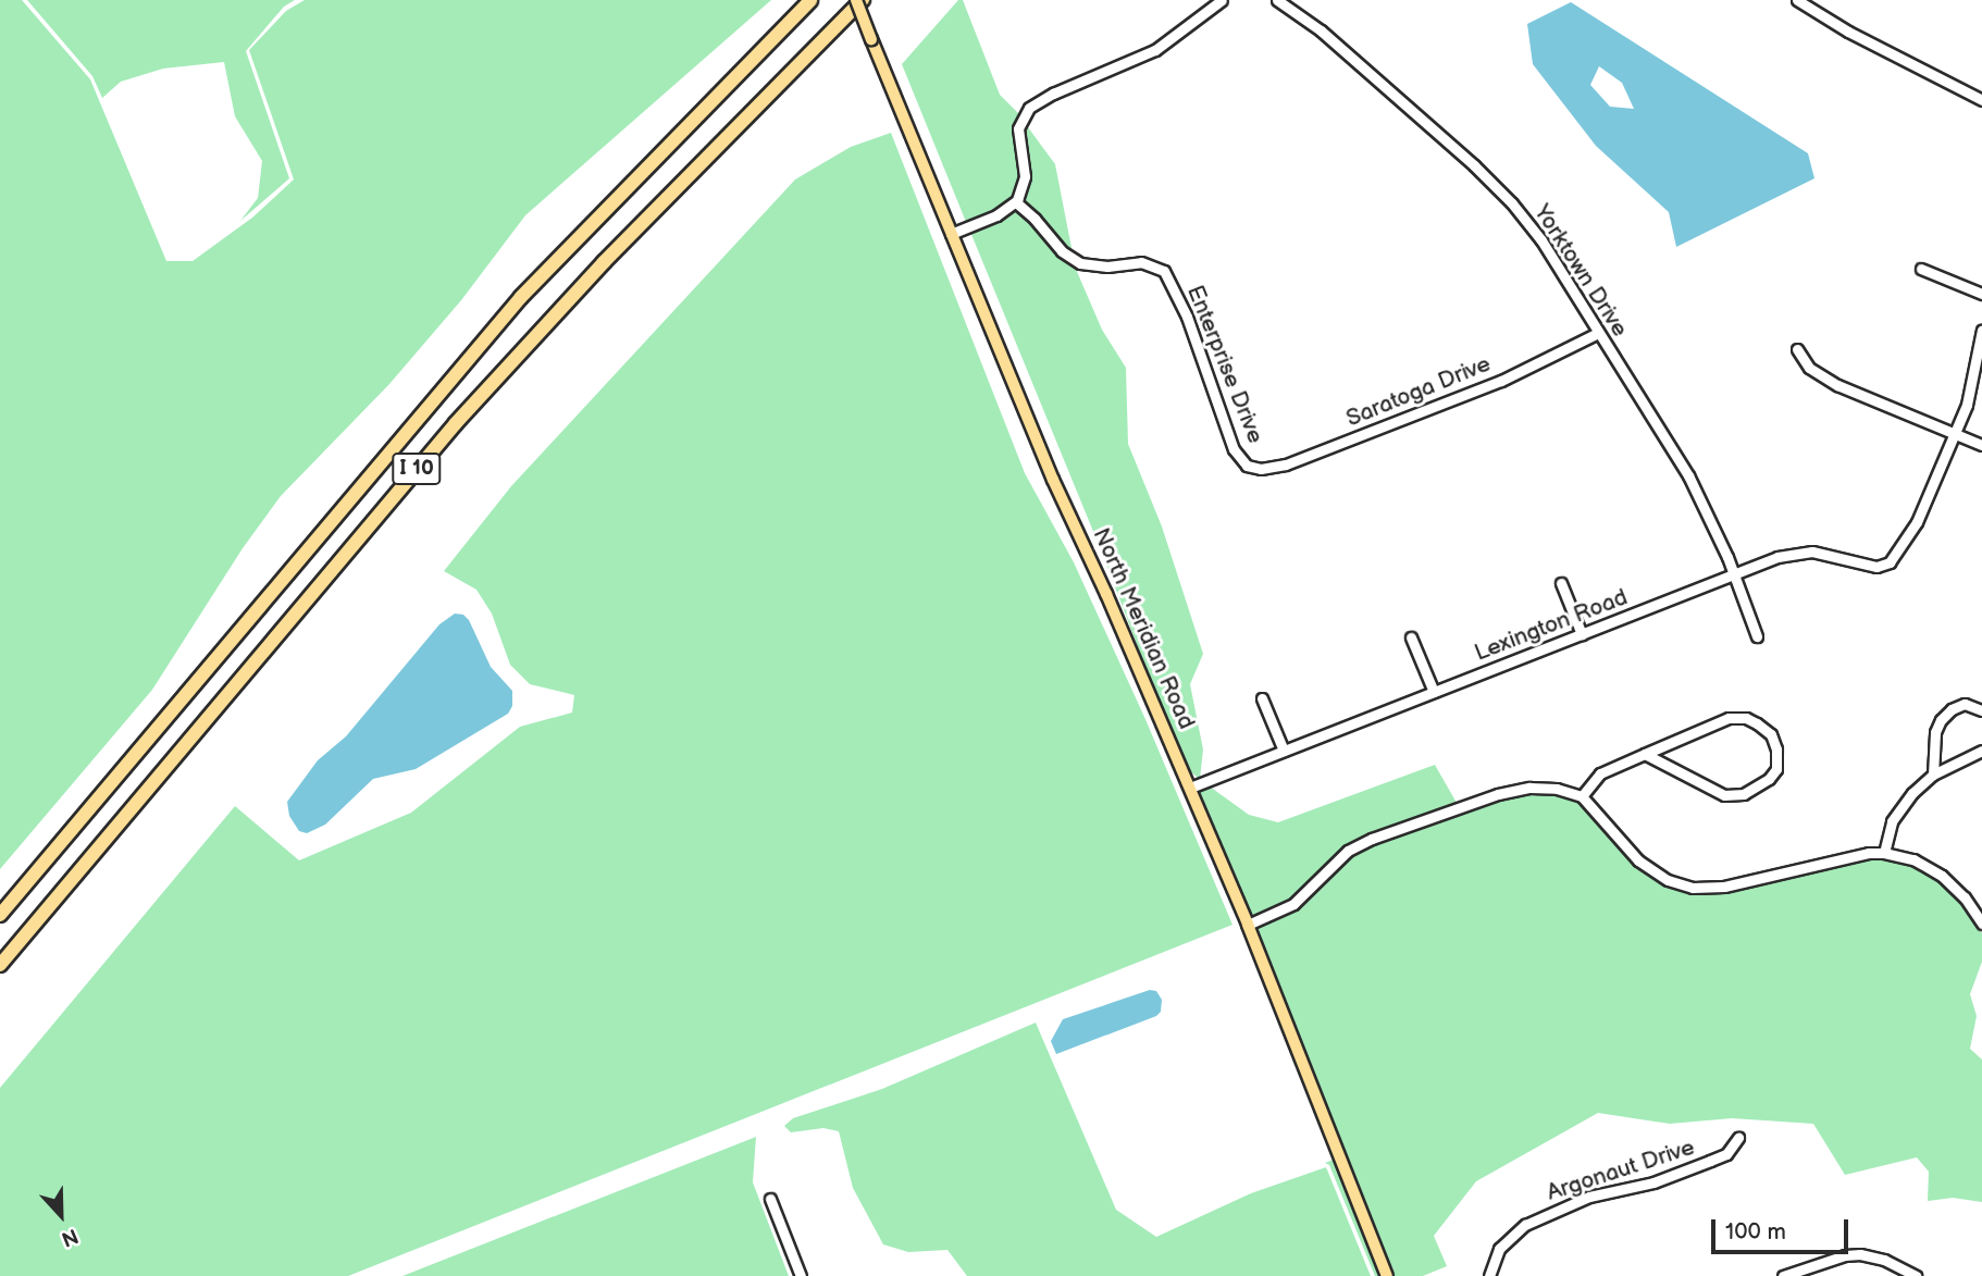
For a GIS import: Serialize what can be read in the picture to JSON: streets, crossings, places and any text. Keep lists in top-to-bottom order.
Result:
{
  "streets": {
    "highway": ["I 10"],
    "main road": ["North Meridian Road"],
    "street": [
      "Yorktown Drive",
      "Enterprise Drive",
      "Saratoga Drive",
      "Lexington Road",
      "Argonaut Drive"
    ]
  },
  "crossings": [
    ["Yorktown Drive", "Saratoga Drive"],
    ["Yorktown Drive", "Lexington Road"],
    ["Enterprise Drive", "Saratoga Drive"],
    ["Lexington Road", "North Meridian Road"]
  ],
  "scale_bar": "100 m",
  "north": "bottom"
}
